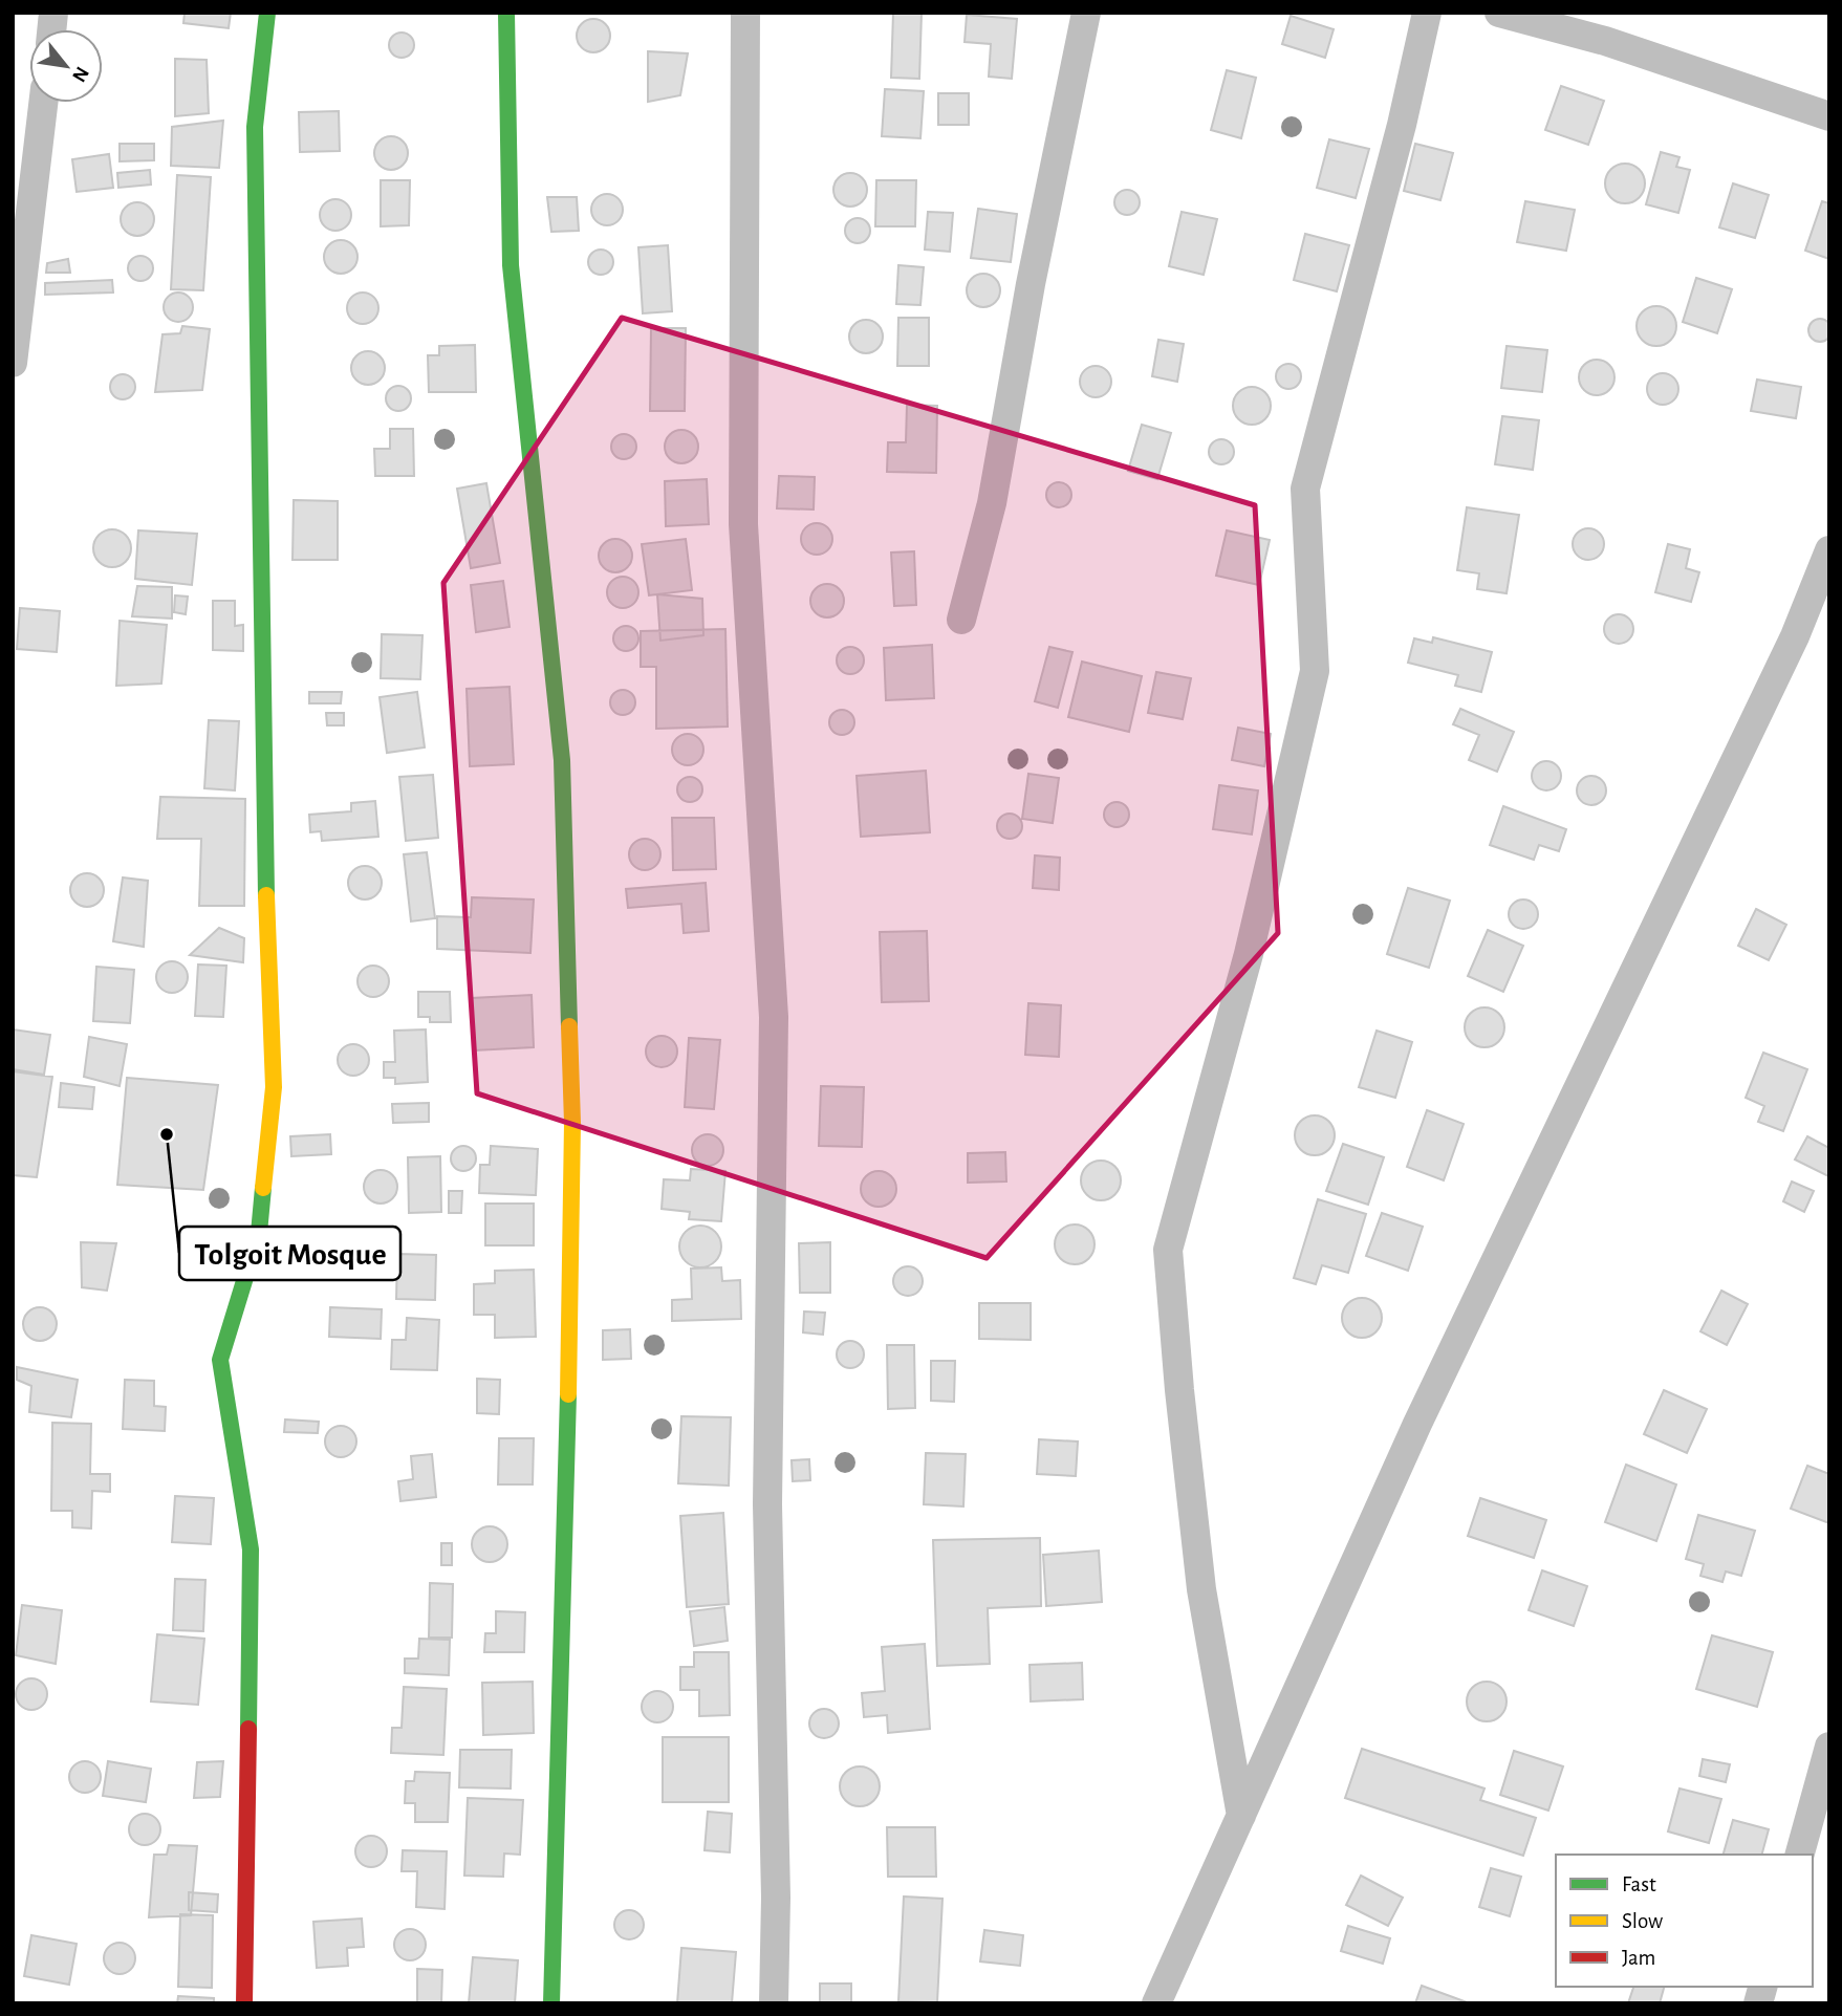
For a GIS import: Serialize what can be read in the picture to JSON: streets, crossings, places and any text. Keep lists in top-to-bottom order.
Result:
{
  "places": ["Tolgoit Mosque"],
  "legend": ["Fast", "Slow", "Jam"],
  "north": "bottom right"
}
